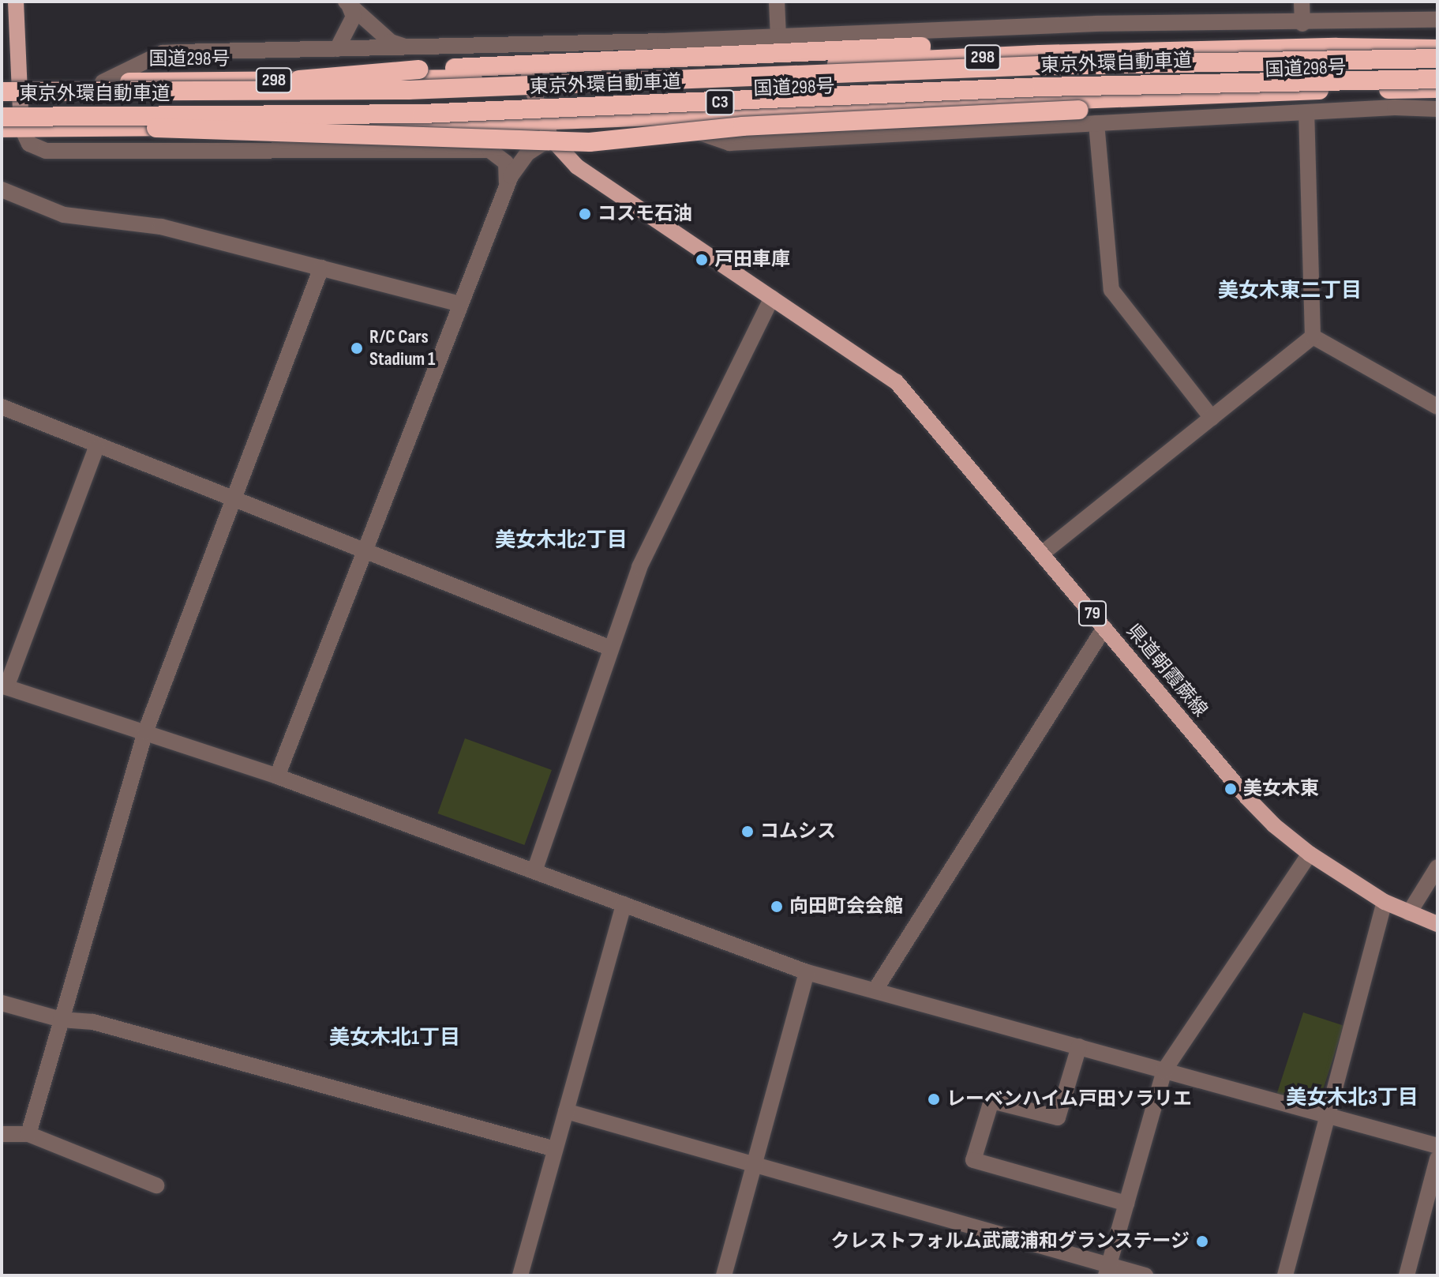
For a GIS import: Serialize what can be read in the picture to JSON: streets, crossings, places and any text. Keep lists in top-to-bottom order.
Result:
{
  "streets": {
    "highway": [
      "298",
      "国道298号",
      "東京外環自動車道",
      "C3"
    ],
    "main road": ["79", "県道朝霞蕨線"]
  },
  "crossings": [
    ["国道298号", "79"],
    ["79", "県道朝霞蕨線"]
  ],
  "districts": [
    "美女木東二丁目",
    "美女木北2丁目",
    "美女木北1丁目",
    "美女木北3丁目"
  ],
  "places": [
    "コスモ石油",
    "戸田車庫",
    "R/C Cars Stadium 1",
    "美女木東",
    "コムシス",
    "向田町会会館",
    "レーベンハイム戸田ソラリエ",
    "クレストフォルム武蔵浦和グランステージ"
  ]
}
